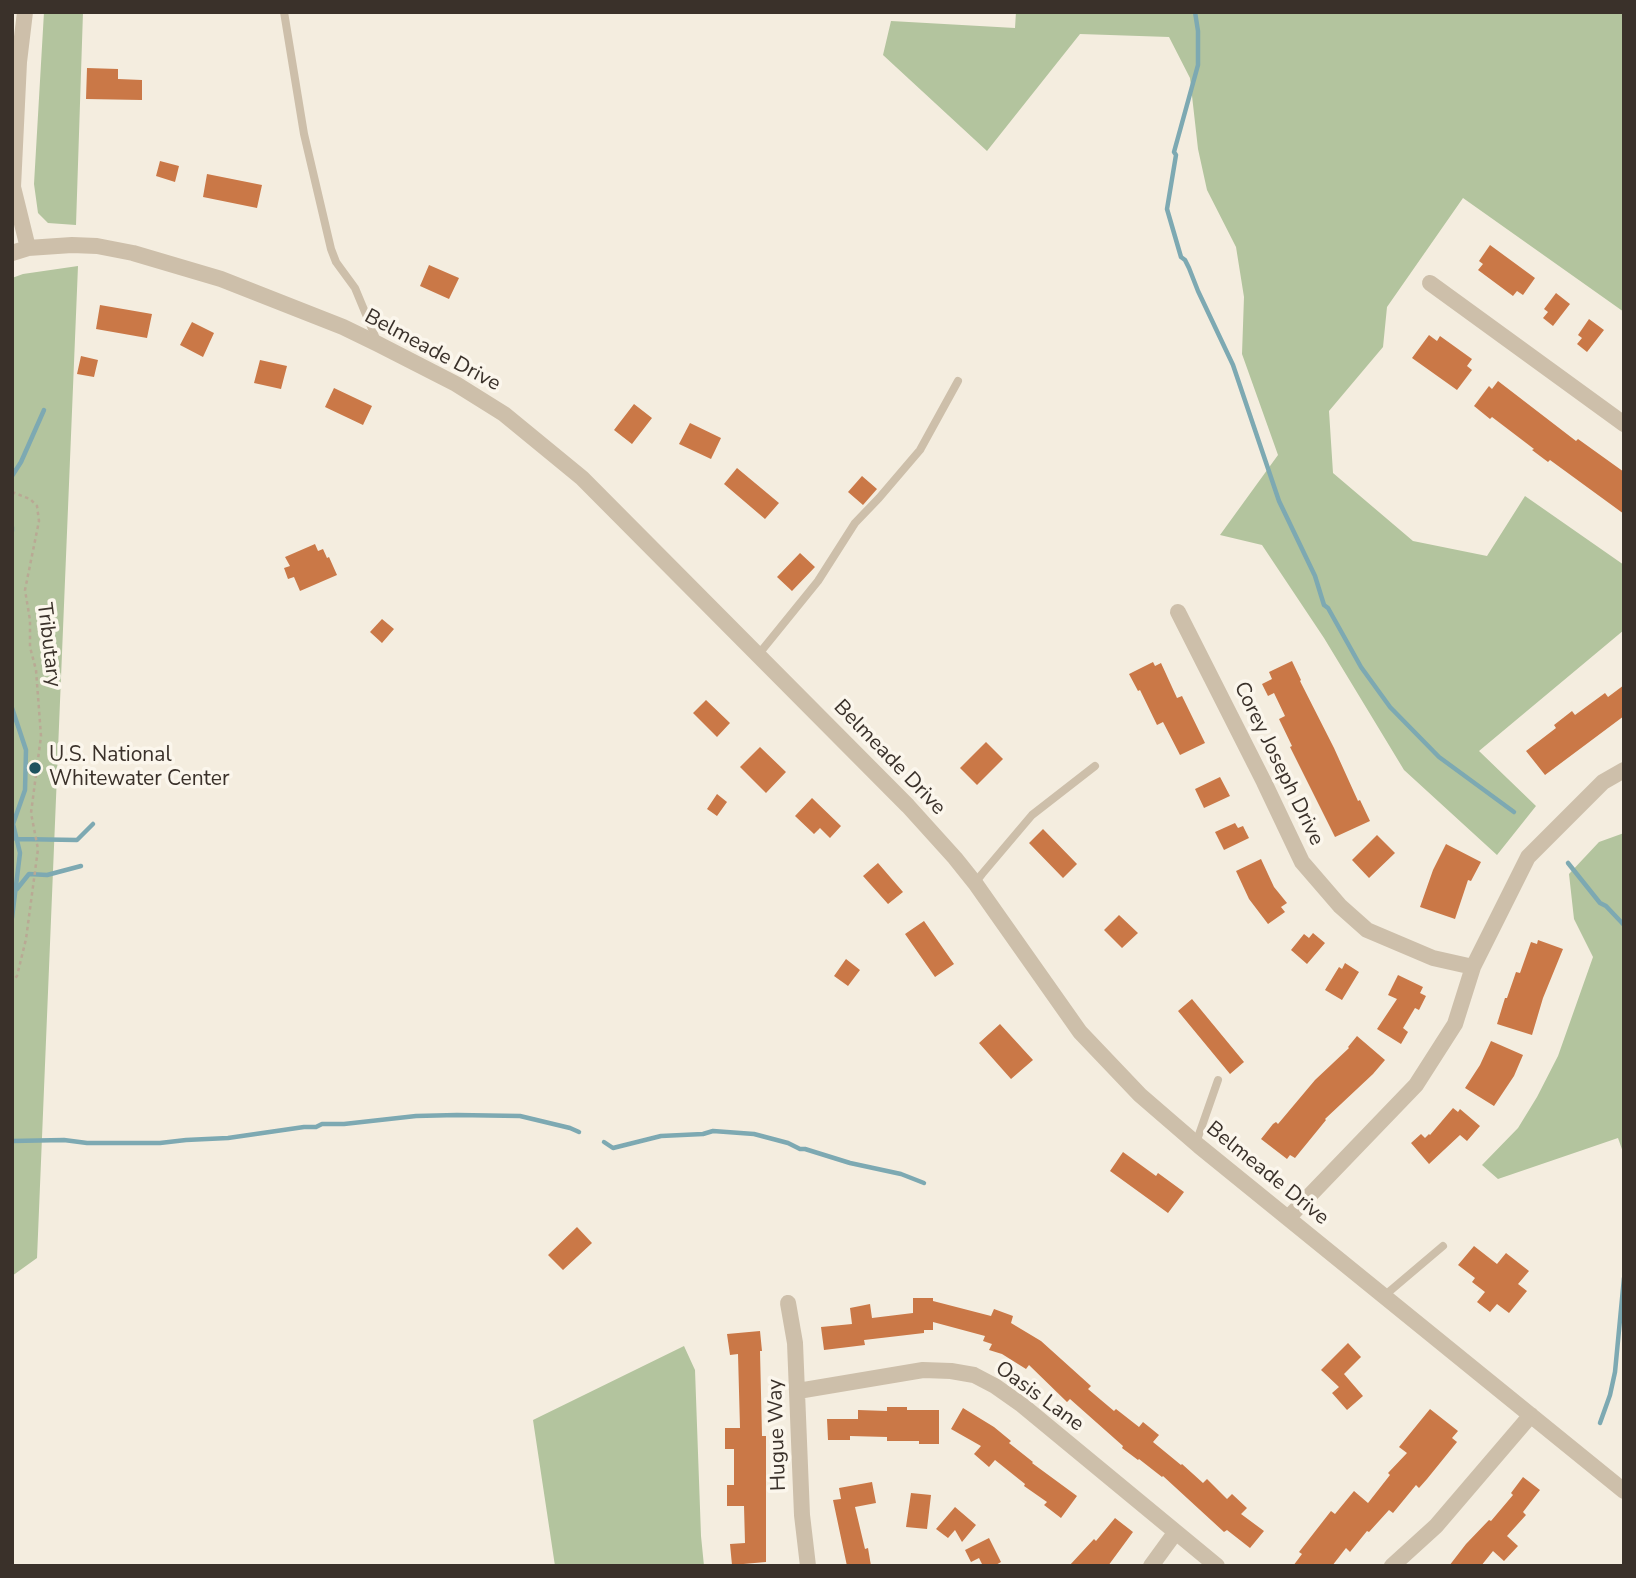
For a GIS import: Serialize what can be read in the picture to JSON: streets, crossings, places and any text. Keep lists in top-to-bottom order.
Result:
{
  "streets": {
    "street": [
      "Belmeade Drive",
      "Corey Joseph Drive",
      "Oasis Lane",
      "Hugue Way"
    ],
    "path": ["Tributary"]
  },
  "crossings": [
    ["Oasis Lane", "Hugue Way"]
  ],
  "places": ["U.S. National Whitewater Center"]
}
